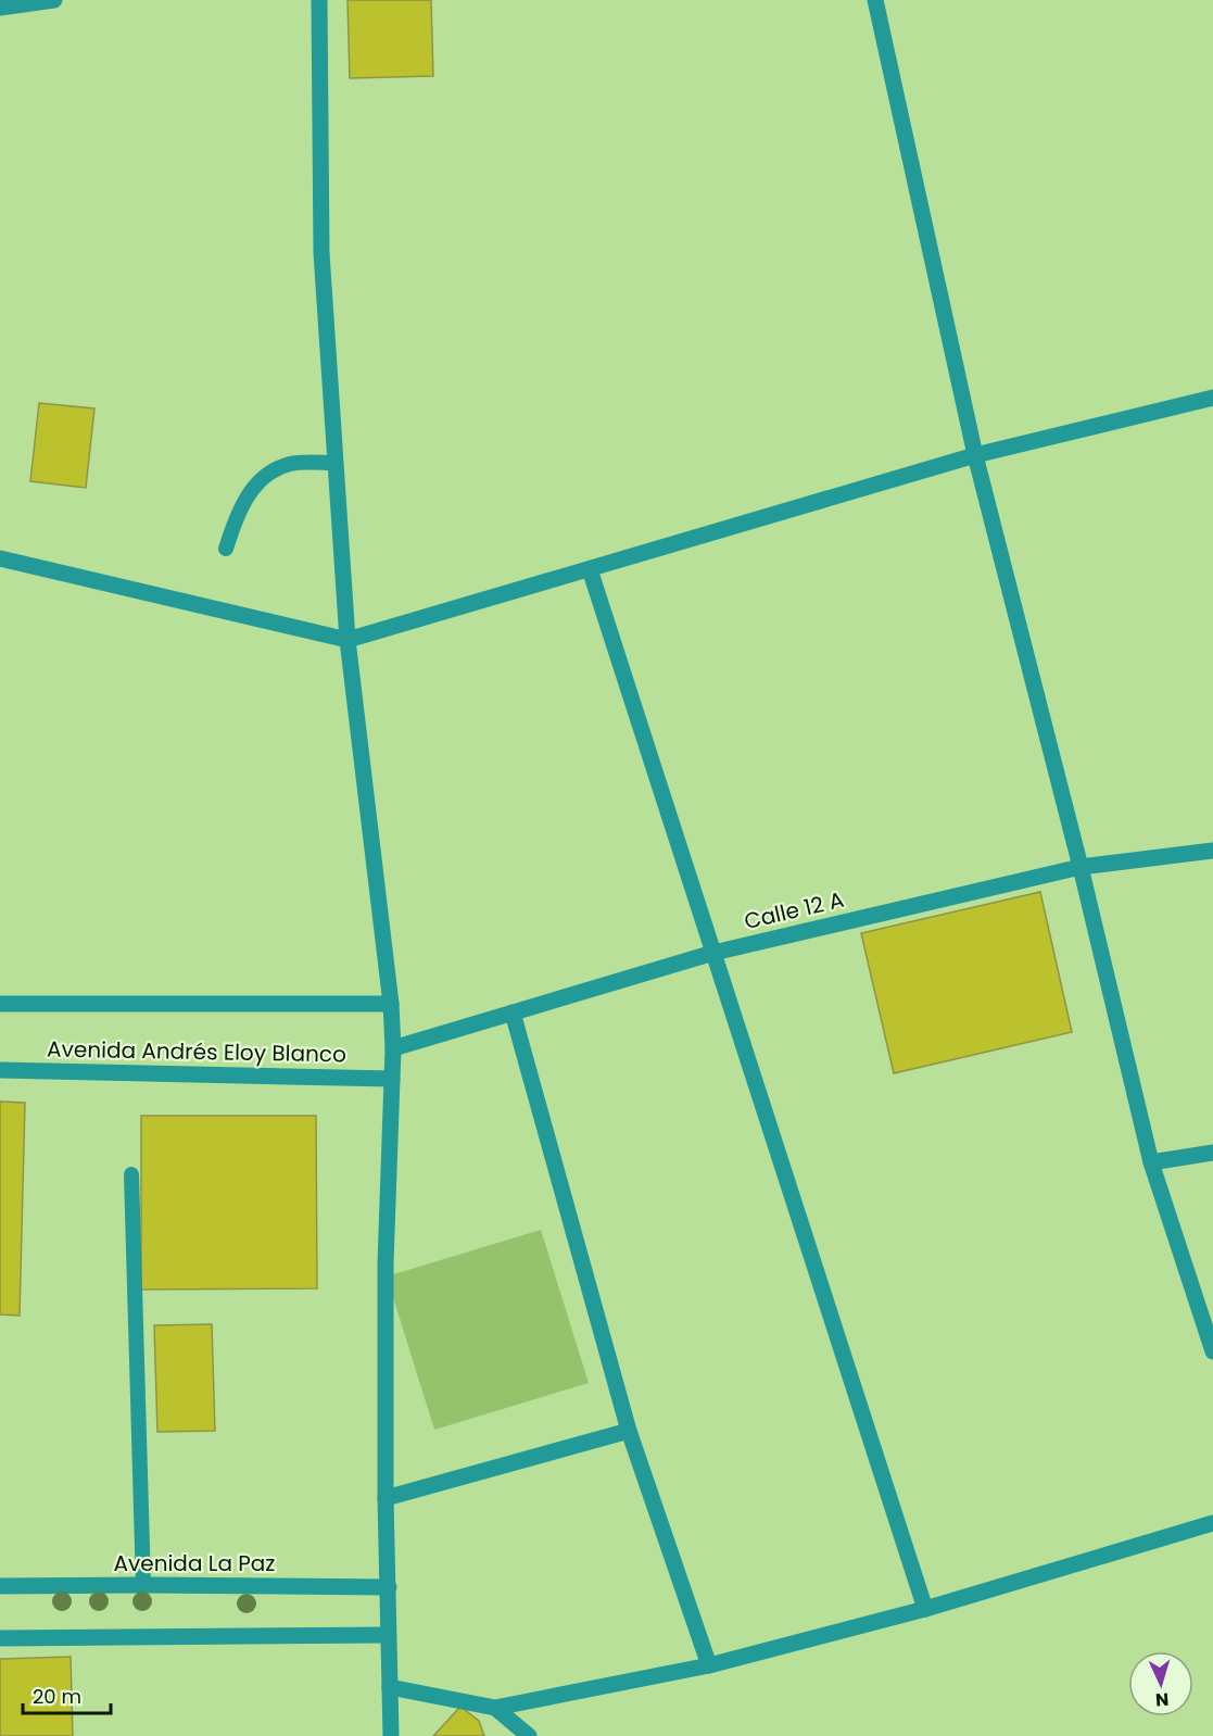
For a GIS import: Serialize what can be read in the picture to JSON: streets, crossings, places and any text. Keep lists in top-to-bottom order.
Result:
{
  "streets": {
    "street": ["Calle 12 A", "Avenida Andrés Eloy Blanco", "Avenida La Paz"]
  },
  "scale_bar": "20 m",
  "north": "bottom"
}
